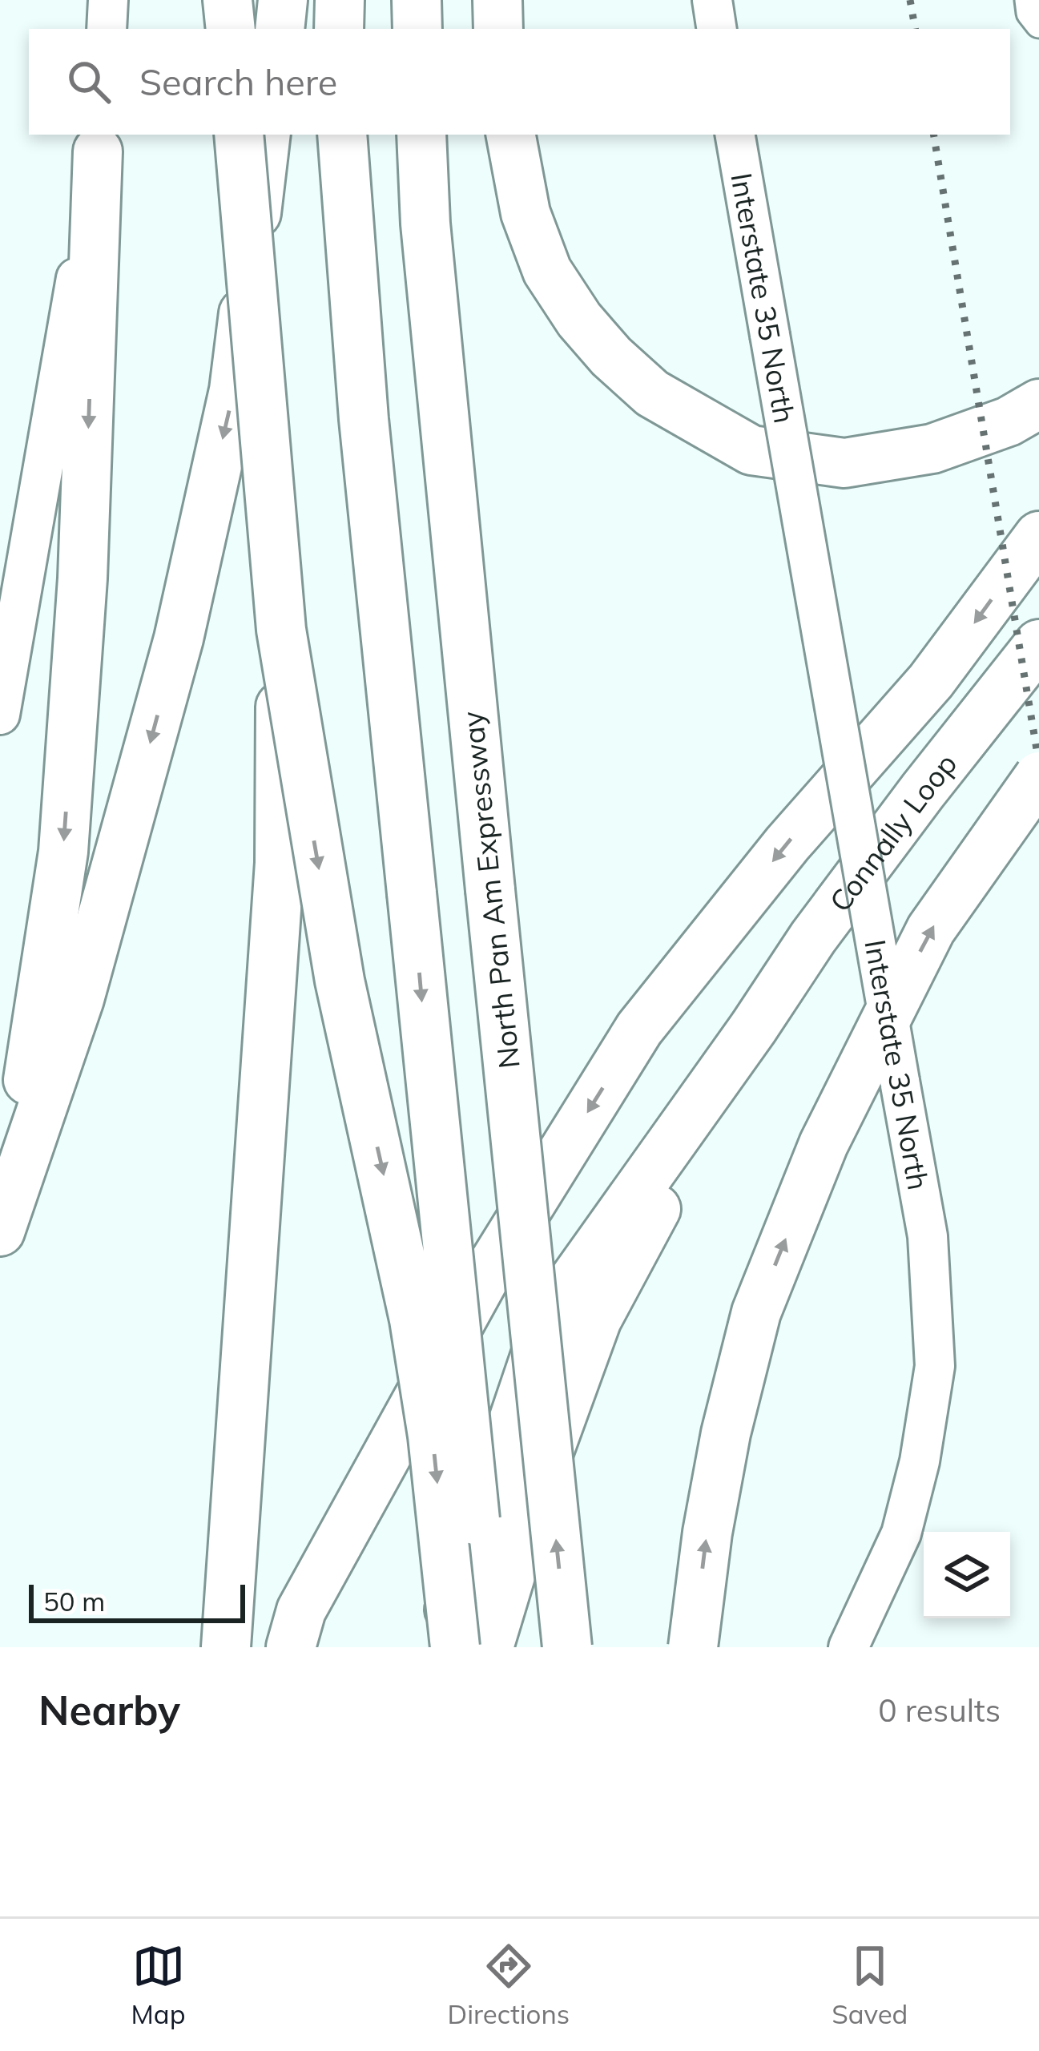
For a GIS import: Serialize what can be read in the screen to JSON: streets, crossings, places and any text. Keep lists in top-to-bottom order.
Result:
{
  "streets": {
    "highway": ["Connally Loop", "North Pan Am Expressway"],
    "main road": ["Interstate 35 North"]
  },
  "scale_bar": "50 m",
  "page": {
    "search": "Search here",
    "scale": "50 m",
    "heading": ["Nearby", "0 results"],
    "nav": ["Map", "Directions", "Saved"]
  }
}
